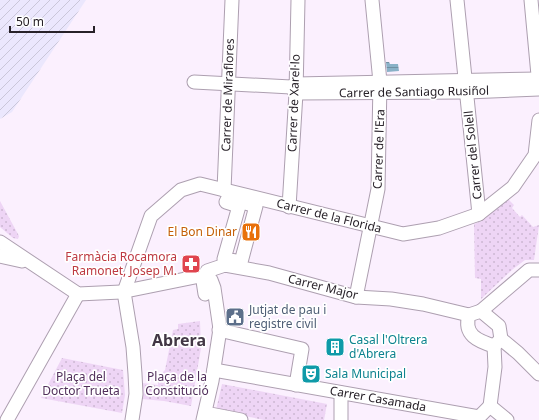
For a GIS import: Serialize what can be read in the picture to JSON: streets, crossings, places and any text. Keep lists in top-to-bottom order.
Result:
{
  "streets": {
    "street": [
      "Carrer de Santiago Rusiñol",
      "Carrer de Miraflores",
      "Carrer de Xarel·lo",
      "Carrer de l'Era",
      "Carrer del Solell",
      "Carrer de la Florida",
      "Carrer Major",
      "Carrer Casamada"
    ]
  },
  "crossings": [
    ["Carrer de Santiago Rusiñol", "Carrer de Miraflores"],
    ["Carrer de Santiago Rusiñol", "Carrer de Xarel·lo"],
    ["Carrer de Santiago Rusiñol", "Carrer de l'Era"],
    ["Carrer de Santiago Rusiñol", "Carrer del Solell"],
    ["Carrer de Miraflores", "Carrer de la Florida"],
    ["Carrer de Xarel·lo", "Carrer de la Florida"],
    ["Carrer de l'Era", "Carrer de la Florida"],
    ["Carrer de l'Era", "Carrer Major"],
    ["Carrer del Solell", "Carrer de la Florida"],
    ["Carrer de la Florida", "Carrer Major"]
  ],
  "districts": ["Abrera"],
  "parks": ["Plaça del Doctor Trueta", "Plaça de la Constitució"],
  "places": {
    "restaurant": ["El Bon Dinar"],
    "pharmacy": ["Farmàcia Rocamora Ramonet, Josep M."],
    "public building": ["Jutjat de pau i registre civil"],
    "building": ["Casal l'Oltrera d'Abrera"],
    "theatre": ["Sala Municipal"]
  },
  "scale_bar": "50 m"
}
